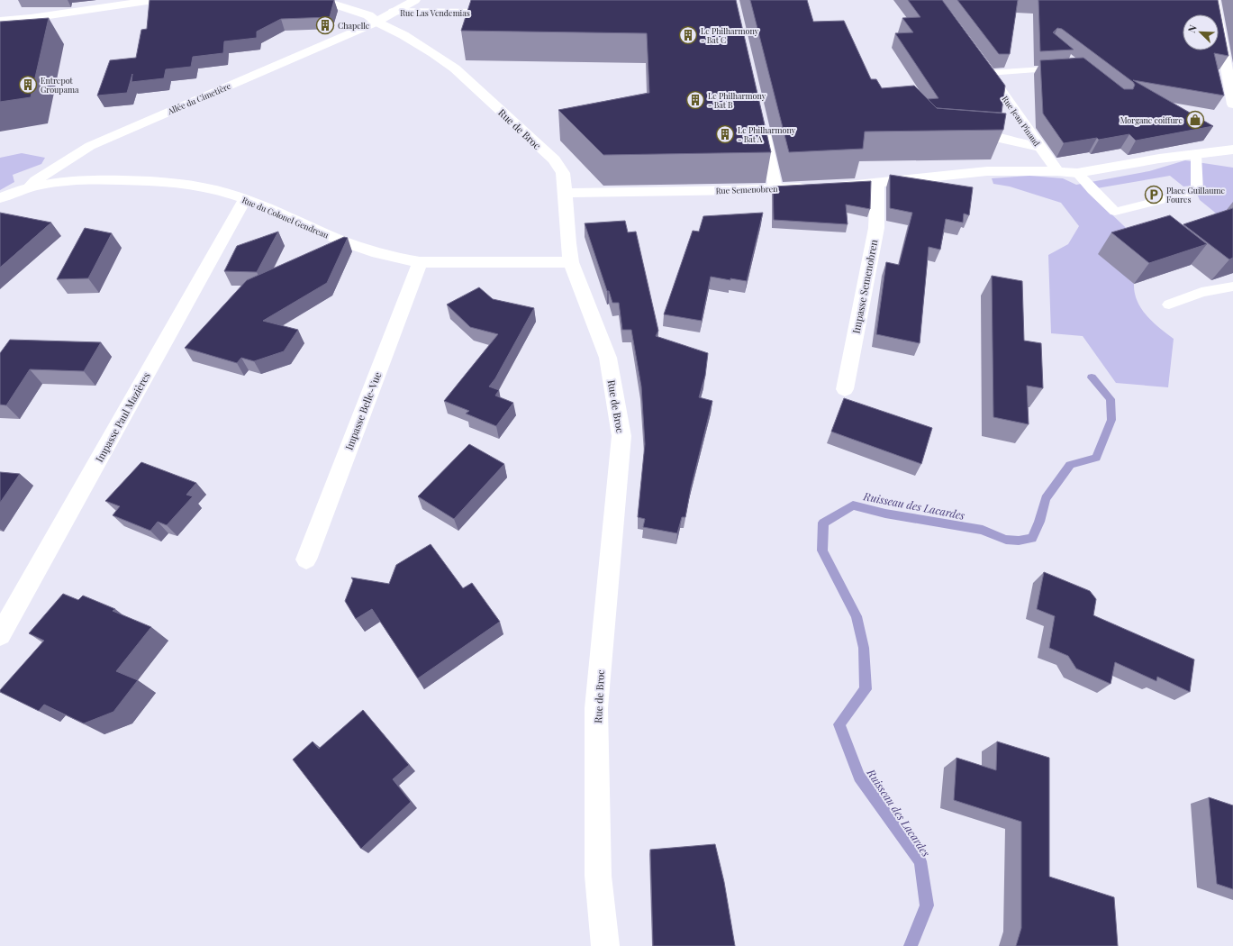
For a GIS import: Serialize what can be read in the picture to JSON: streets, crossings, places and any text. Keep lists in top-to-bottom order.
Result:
{
  "streets": {
    "street": [
      "Rue Las Vendemias",
      "Allée du Cimetière",
      "Rue Jean Pinaud",
      "Rue de Broc",
      "Rue Semenobren",
      "Rue du Colonel Gendreau",
      "Impasse Semenobren",
      "Impasse Belle-Vue",
      "Impasse Paul Mazières"
    ]
  },
  "crossings": [
    ["Rue Las Vendemias", "Allée du Cimetière"],
    ["Allée du Cimetière", "Rue de Broc"],
    ["Allée du Cimetière", "Rue du Colonel Gendreau"],
    ["Rue Jean Pinaud", "Rue Semenobren"],
    ["Rue de Broc", "Rue Semenobren"],
    ["Rue de Broc", "Rue du Colonel Gendreau"],
    ["Rue Semenobren", "Impasse Semenobren"],
    ["Rue du Colonel Gendreau", "Impasse Belle-Vue"],
    ["Rue du Colonel Gendreau", "Impasse Paul Mazières"]
  ],
  "water": ["Ruisseau des Lacardes"],
  "places": {
    "building": [
      "Chapelle",
      "Le Philharmony - Bat C",
      "Entrepot Groupama",
      "Le Philharmony - Bat B",
      "Le Philharmony - Bat A"
    ],
    "shop": ["Morgane coiffure"],
    "parking": ["Place Guillaume Foures"]
  },
  "north": "top left"
}
